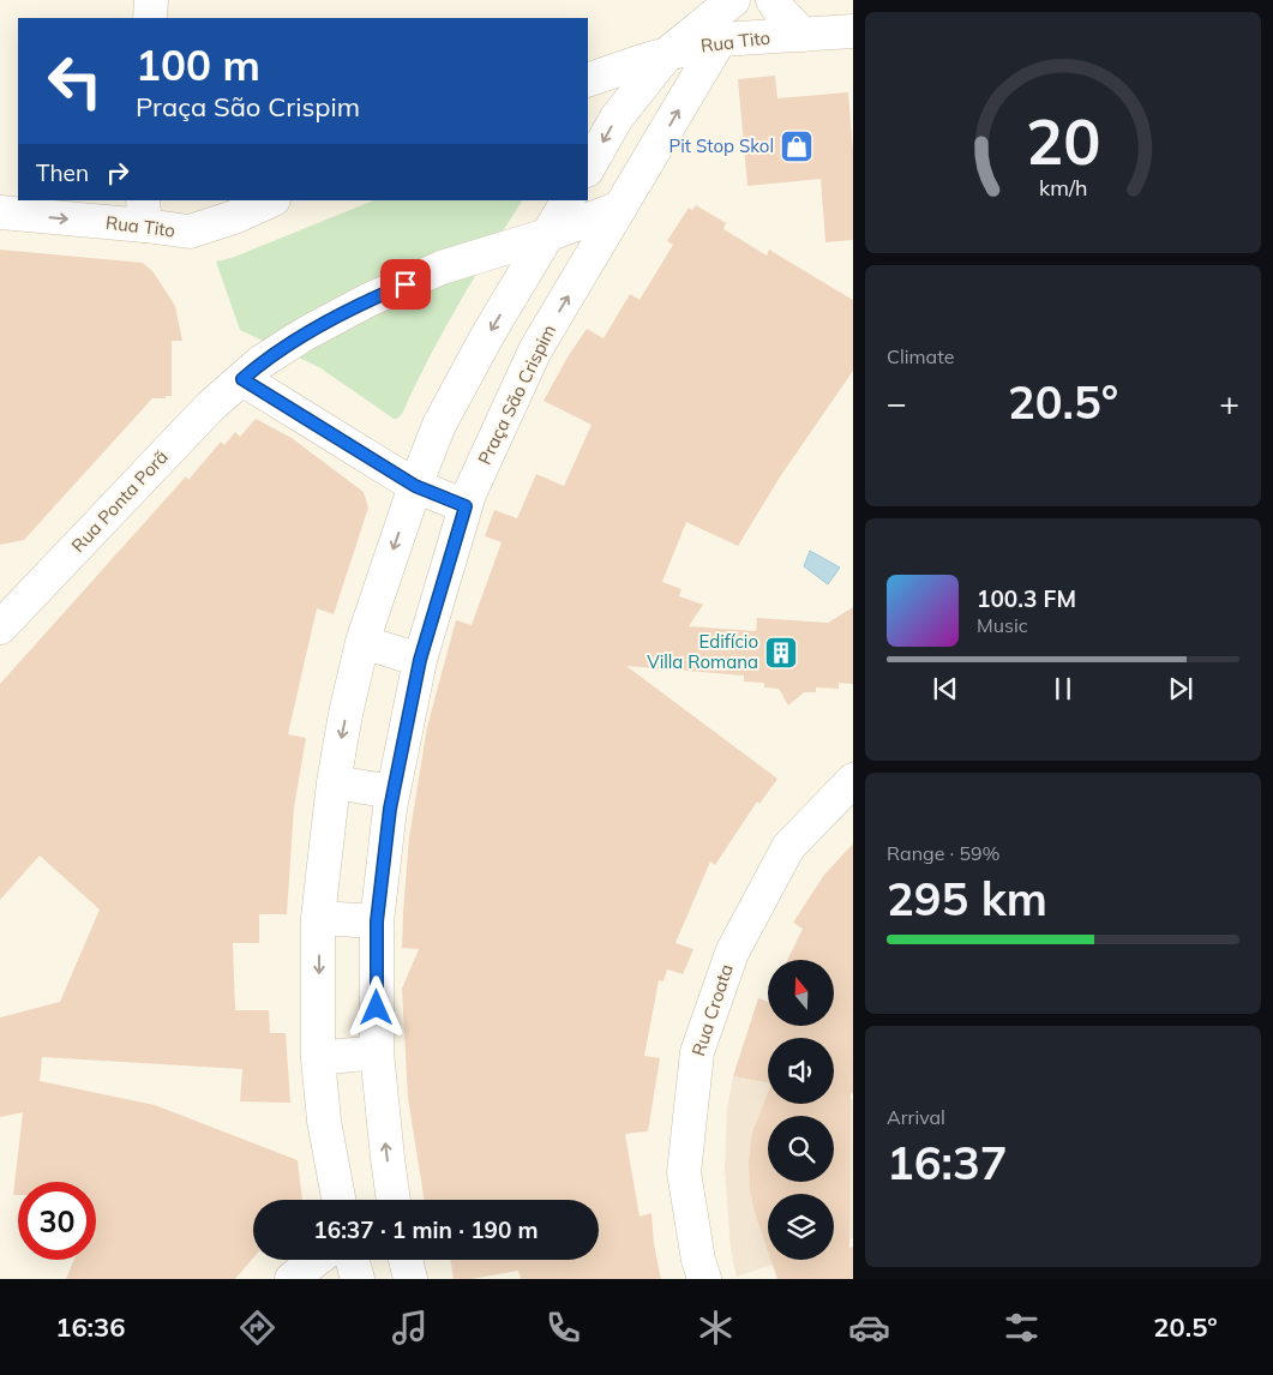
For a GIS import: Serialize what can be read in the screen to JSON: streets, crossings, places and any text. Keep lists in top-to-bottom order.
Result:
{
  "streets": {
    "street": [
      "Rua Tito",
      "Praça São Crispim",
      "Rua Ponta Porã",
      "Rua Croata"
    ]
  },
  "crossings": [
    ["Rua Tito", "Praça São Crispim"]
  ],
  "places": {
    "shop": ["Pit Stop Skol"],
    "building": ["Edifício Villa Romana"]
  },
  "north": "top",
  "page": {
    "turn": ["100 m", "Praça São Crispim"],
    "then": "Then",
    "tile": [
      "Climate",
      ["Range · 59%", "295 km"],
      ["Arrival", "16:37"]
    ],
    "heat": ["−", "20.5°", "+"],
    "song": ["100.3 FM", "Music"],
    "limit": "30",
    "trip": "16:37 · 1 min · 190 m",
    "tabs": ["16:36", "20.5°"],
    "gauge": ["20", "km/h"]
  }
}
